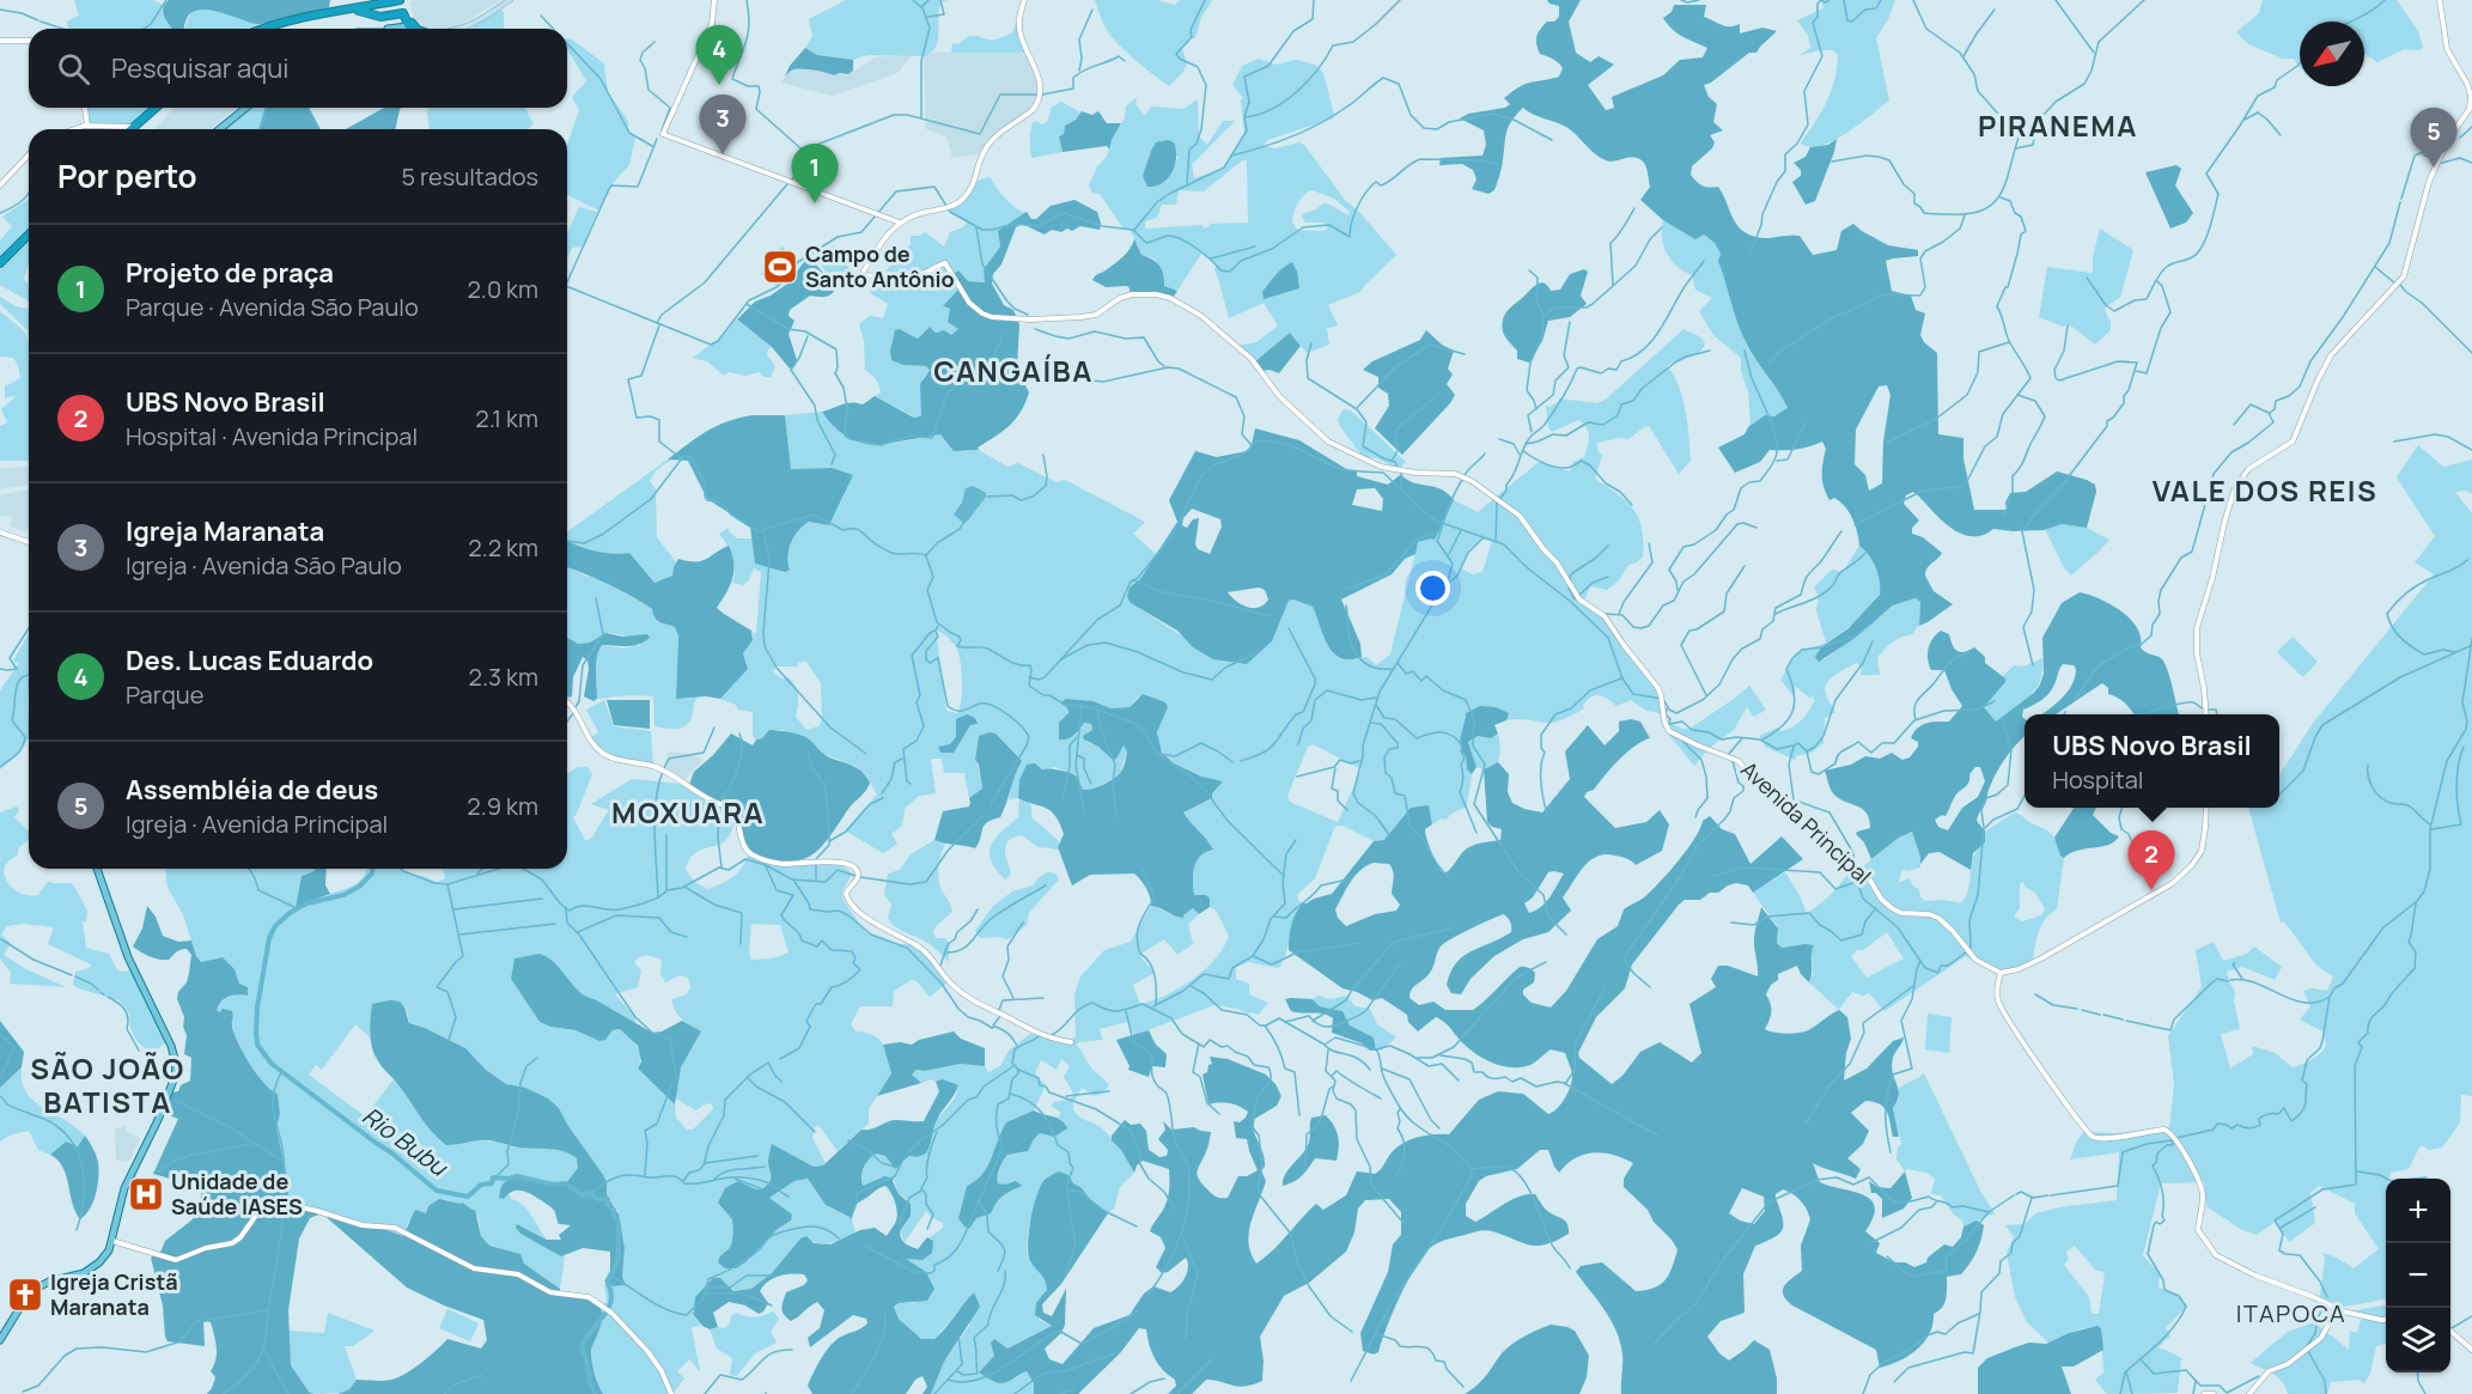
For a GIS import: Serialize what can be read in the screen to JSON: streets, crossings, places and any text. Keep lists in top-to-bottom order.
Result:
{
  "streets": {
    "street": ["Avenida Principal"]
  },
  "districts": [
    "PIRANEMA",
    "CANGAÍBA",
    "VALE DOS REIS",
    "MOXUARA",
    "SÃO JOÃO BATISTA",
    "ITAPOCA"
  ],
  "water": ["Rio Bubu"],
  "places": {
    "sports": ["Campo de Santo Antônio"],
    "hospital": ["Unidade de Saúde IASES"],
    "church": ["Igreja Cristã Maranata"]
  },
  "north": "bottom left",
  "page": {
    "pins": [
      "4",
      "3",
      "5",
      "1",
      "2"
    ],
    "search": "Pesquisar aqui",
    "heading": ["Por perto", "5 resultados"],
    "list": [
      {
        "mark": "1",
        "name": "Projeto de praça",
        "note": "Parque · Avenida São Paulo",
        "value": "2.0 km"
      },
      {
        "mark": "2",
        "name": "UBS Novo Brasil",
        "note": "Hospital · Avenida Principal",
        "value": "2.1 km"
      },
      {
        "mark": "3",
        "name": "Igreja Maranata",
        "note": "Igreja · Avenida São Paulo",
        "value": "2.2 km"
      },
      {
        "mark": "4",
        "name": "Des. Lucas Eduardo",
        "note": "Parque",
        "value": "2.3 km"
      },
      {
        "mark": "5",
        "name": "Assembléia de deus",
        "note": "Igreja · Avenida Principal",
        "value": "2.9 km"
      }
    ],
    "popup": ["UBS Novo Brasil", "Hospital"],
    "map_buttons": ["+", "−"]
  }
}
